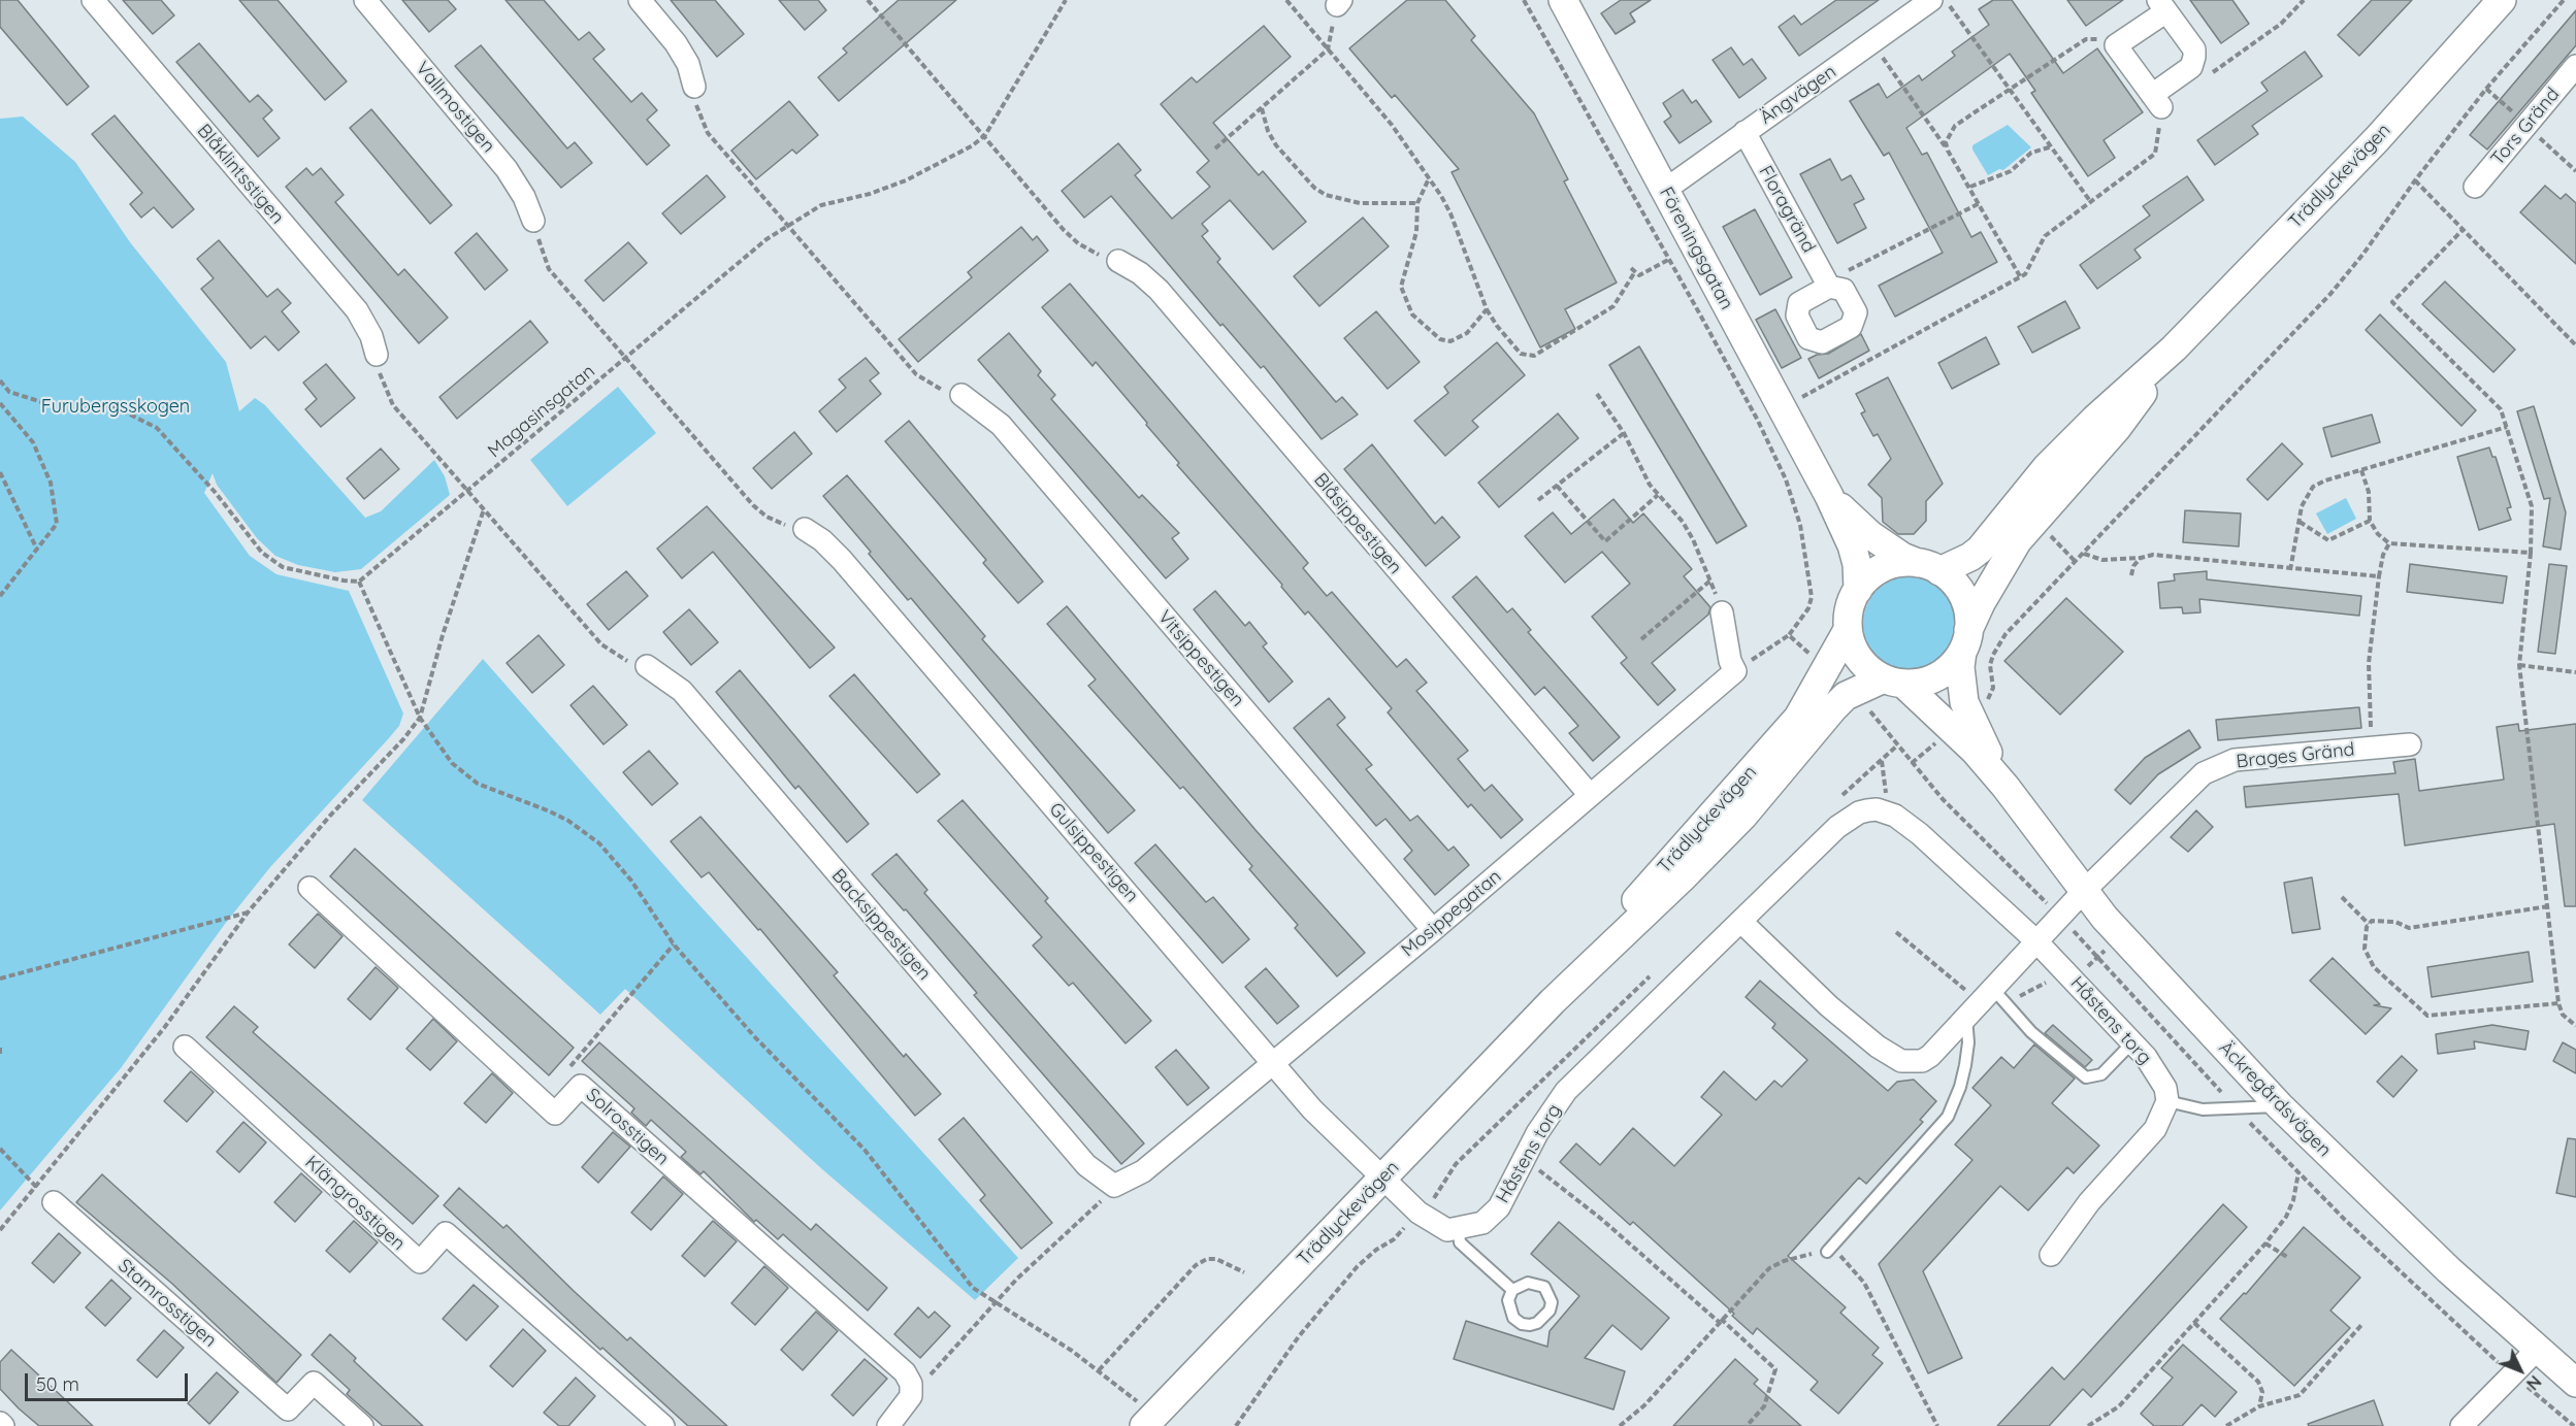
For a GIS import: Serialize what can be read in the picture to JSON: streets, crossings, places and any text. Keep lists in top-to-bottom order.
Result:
{
  "streets": {
    "street": [
      "Ängvägen",
      "Vallmostigen",
      "Tors Gränd",
      "Blåklintsstigen",
      "Trädlyckevägen",
      "Floragränd",
      "Föreningsgatan",
      "Blåsippestigen",
      "Vitsippestigen",
      "Brages Gränd",
      "Gulsippestigen",
      "Mosippegatan",
      "Backsippestigen",
      "Håstens torg",
      "Äckregårdsvägen",
      "Solrosstigen",
      "Klängrosstigen",
      "Stamrosstigen"
    ],
    "path": ["Magasinsgatan"]
  },
  "crossings": [
    ["Ängvägen", "Floragränd"],
    ["Ängvägen", "Föreningsgatan"],
    ["Trädlyckevägen", "Föreningsgatan"],
    ["Trädlyckevägen", "Gulsippestigen"],
    ["Trädlyckevägen", "Äckregårdsvägen"],
    ["Föreningsgatan", "Äckregårdsvägen"],
    ["Blåsippestigen", "Mosippegatan"],
    ["Vitsippestigen", "Mosippegatan"],
    ["Brages Gränd", "Äckregårdsvägen"],
    ["Gulsippestigen", "Mosippegatan"],
    ["Mosippegatan", "Backsippestigen"]
  ],
  "parks": ["Furubergsskogen"],
  "scale_bar": "50 m",
  "north": "bottom right"
}
